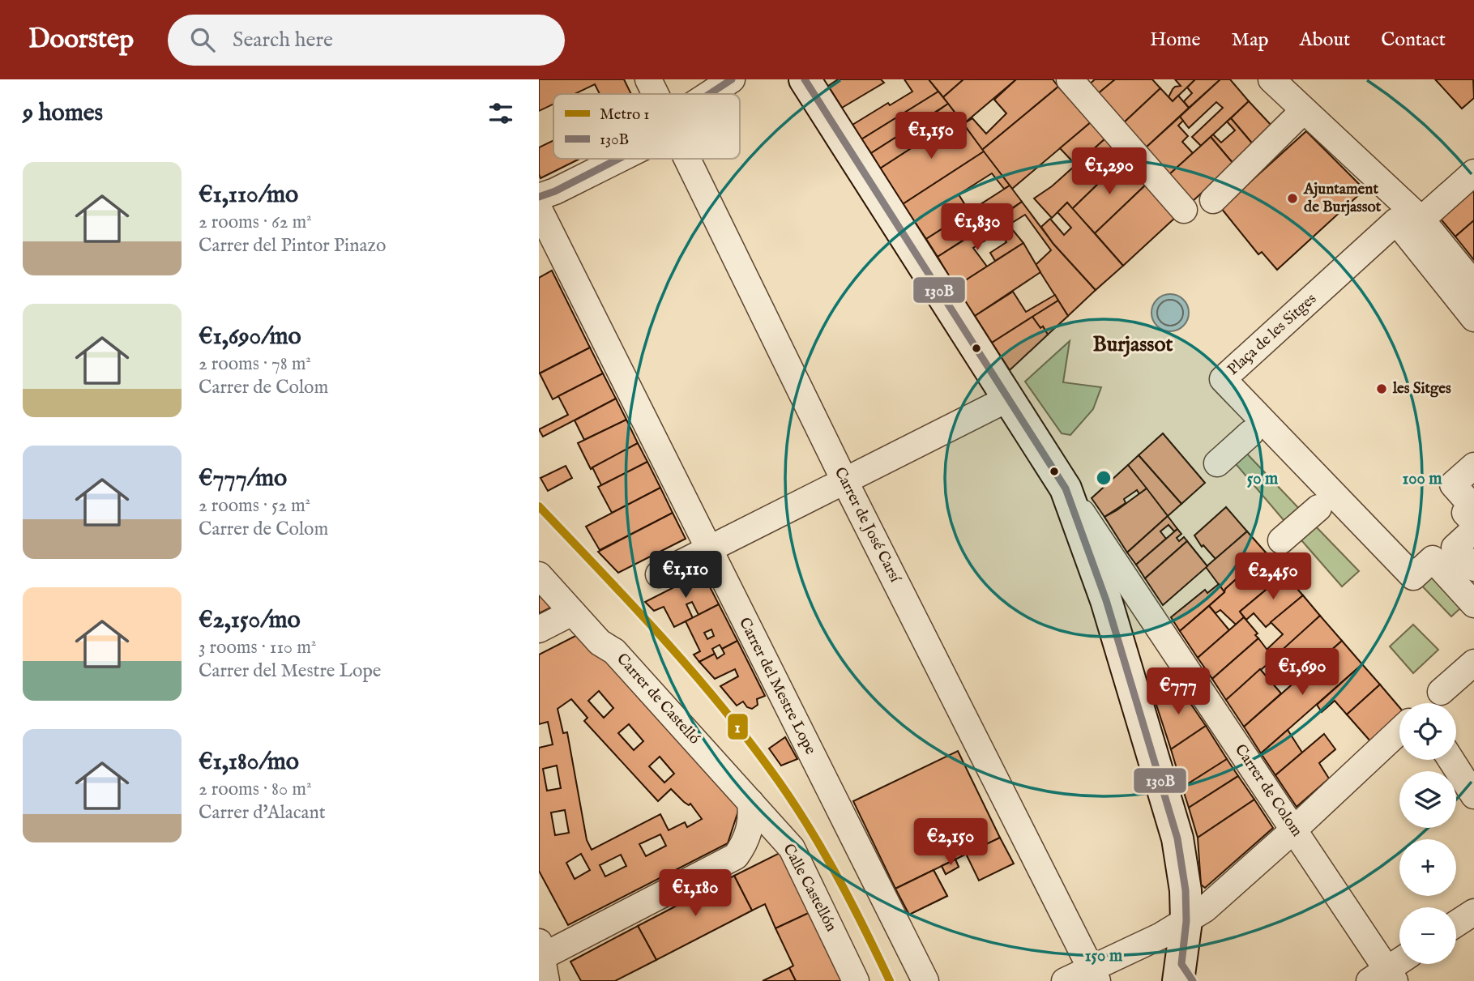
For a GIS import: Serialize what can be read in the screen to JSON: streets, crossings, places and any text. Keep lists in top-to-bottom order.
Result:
{
  "streets": {
    "street": [
      "Plaça de les Sitges",
      "Carrer de José Carsí",
      "Carrer del Mestre Lope",
      "Carrer de Castelló",
      "Carrer de Colom",
      "Calle Castellón"
    ]
  },
  "crossings": [
    ["Carrer de Castelló", "Calle Castellón"]
  ],
  "districts": ["Burjassot"],
  "places": ["Ajuntament de Burjassot", "les Sitges"],
  "lines": ["transit line 130B", "metro line 1"],
  "legend": ["Metro 1", "130B"],
  "page": {
    "header": "Doorstep",
    "search": "Search here",
    "nav": [
      "Home",
      "Map",
      "About",
      "Contact"
    ],
    "heading": "9 homes",
    "price": [
      "€1,150",
      "€1,290",
      "€1,830",
      "€1,110",
      "€2,450",
      "€1,690",
      "€777",
      "€2,150",
      "€1,180"
    ],
    "list": [
      {
        "name": "€1,110/mo",
        "note": "2 rooms · 62 m² · Carrer del Pintor Pinazo"
      },
      {
        "name": "€1,690/mo",
        "note": "2 rooms · 78 m² · Carrer de Colom"
      },
      {
        "name": "€777/mo",
        "note": "2 rooms · 52 m² · Carrer de Colom"
      },
      {
        "name": "€2,150/mo",
        "note": "3 rooms · 110 m² · Carrer del Mestre Lope"
      },
      {
        "name": "€1,180/mo",
        "note": "2 rooms · 80 m² · Carrer d'Alacant"
      }
    ],
    "map_buttons": ["+", "−"]
  },
  "rings": ["50 m", "100 m", "150 m"]
}
